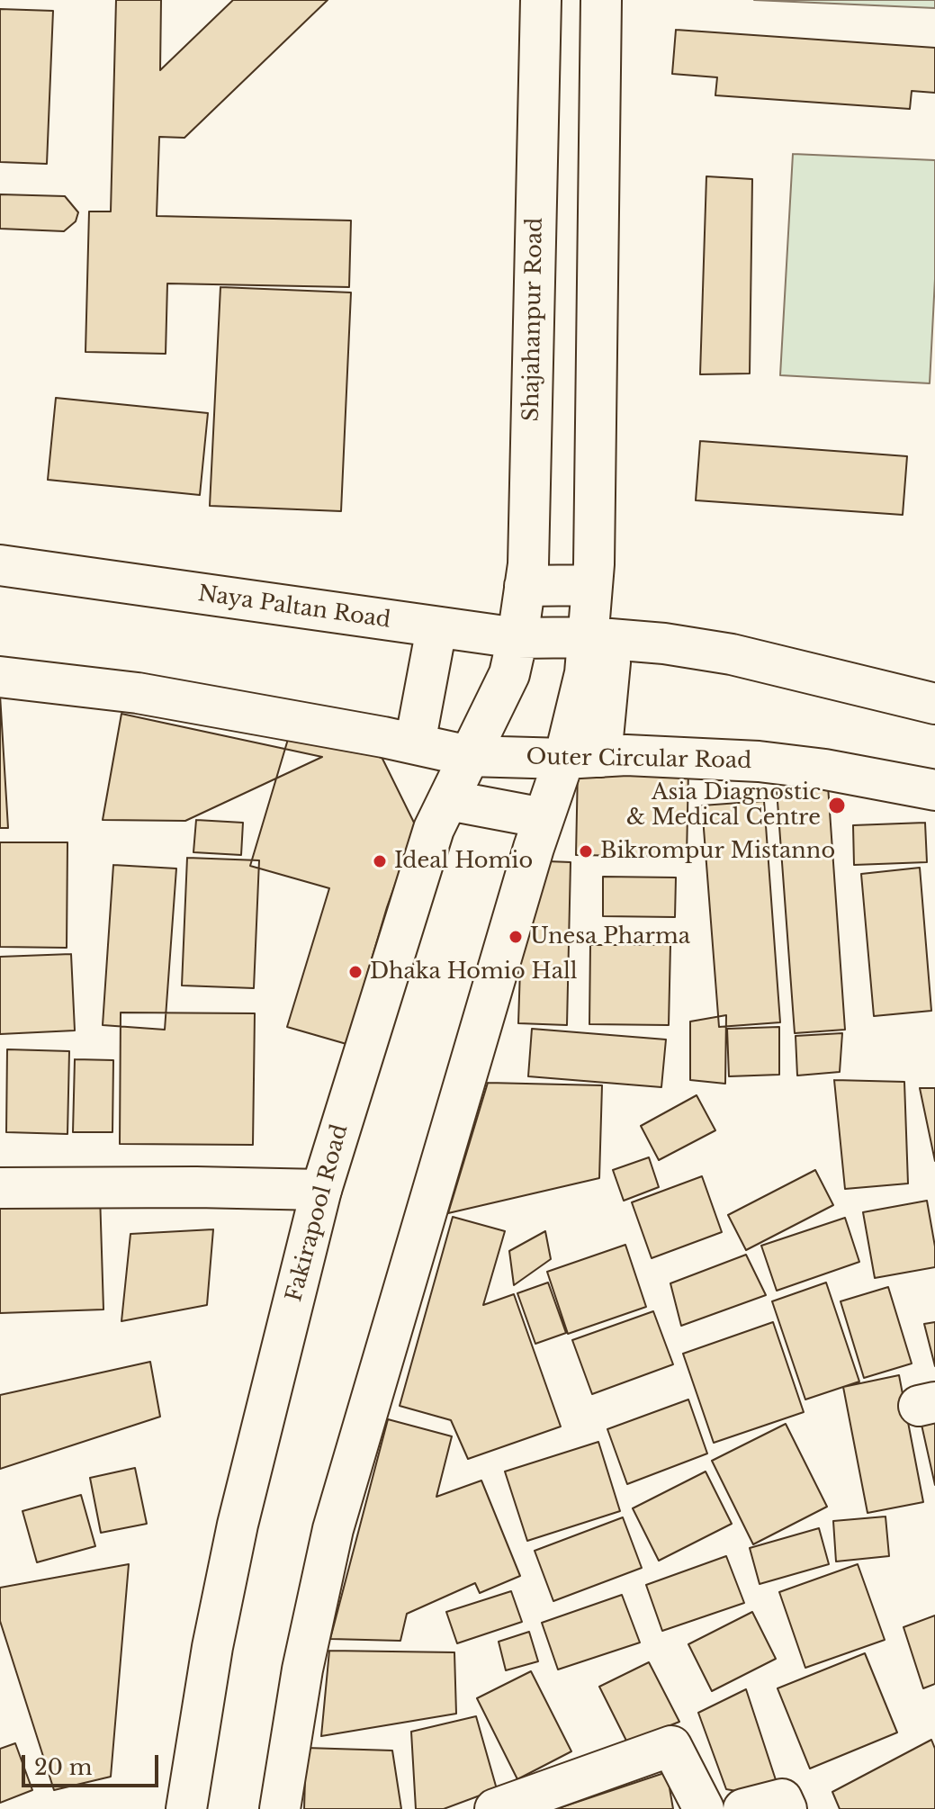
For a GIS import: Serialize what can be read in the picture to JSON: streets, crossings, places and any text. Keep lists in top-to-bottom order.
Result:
{
  "streets": {
    "main road": [
      "Shajahanpur Road",
      "Naya Paltan Road",
      "Outer Circular Road",
      "Fakirapool Road"
    ]
  },
  "crossings": [
    ["Shajahanpur Road", "Naya Paltan Road"],
    ["Shajahanpur Road", "Fakirapool Road"],
    ["Naya Paltan Road", "Fakirapool Road"],
    ["Outer Circular Road", "Fakirapool Road"]
  ],
  "places": [
    "Asia Diagnostic & Medical Centre",
    "Bikrompur Mistanno",
    "Ideal Homio",
    "Unesa Pharma",
    "Dhaka Homio Hall"
  ],
  "scale_bar": "20 m"
}
